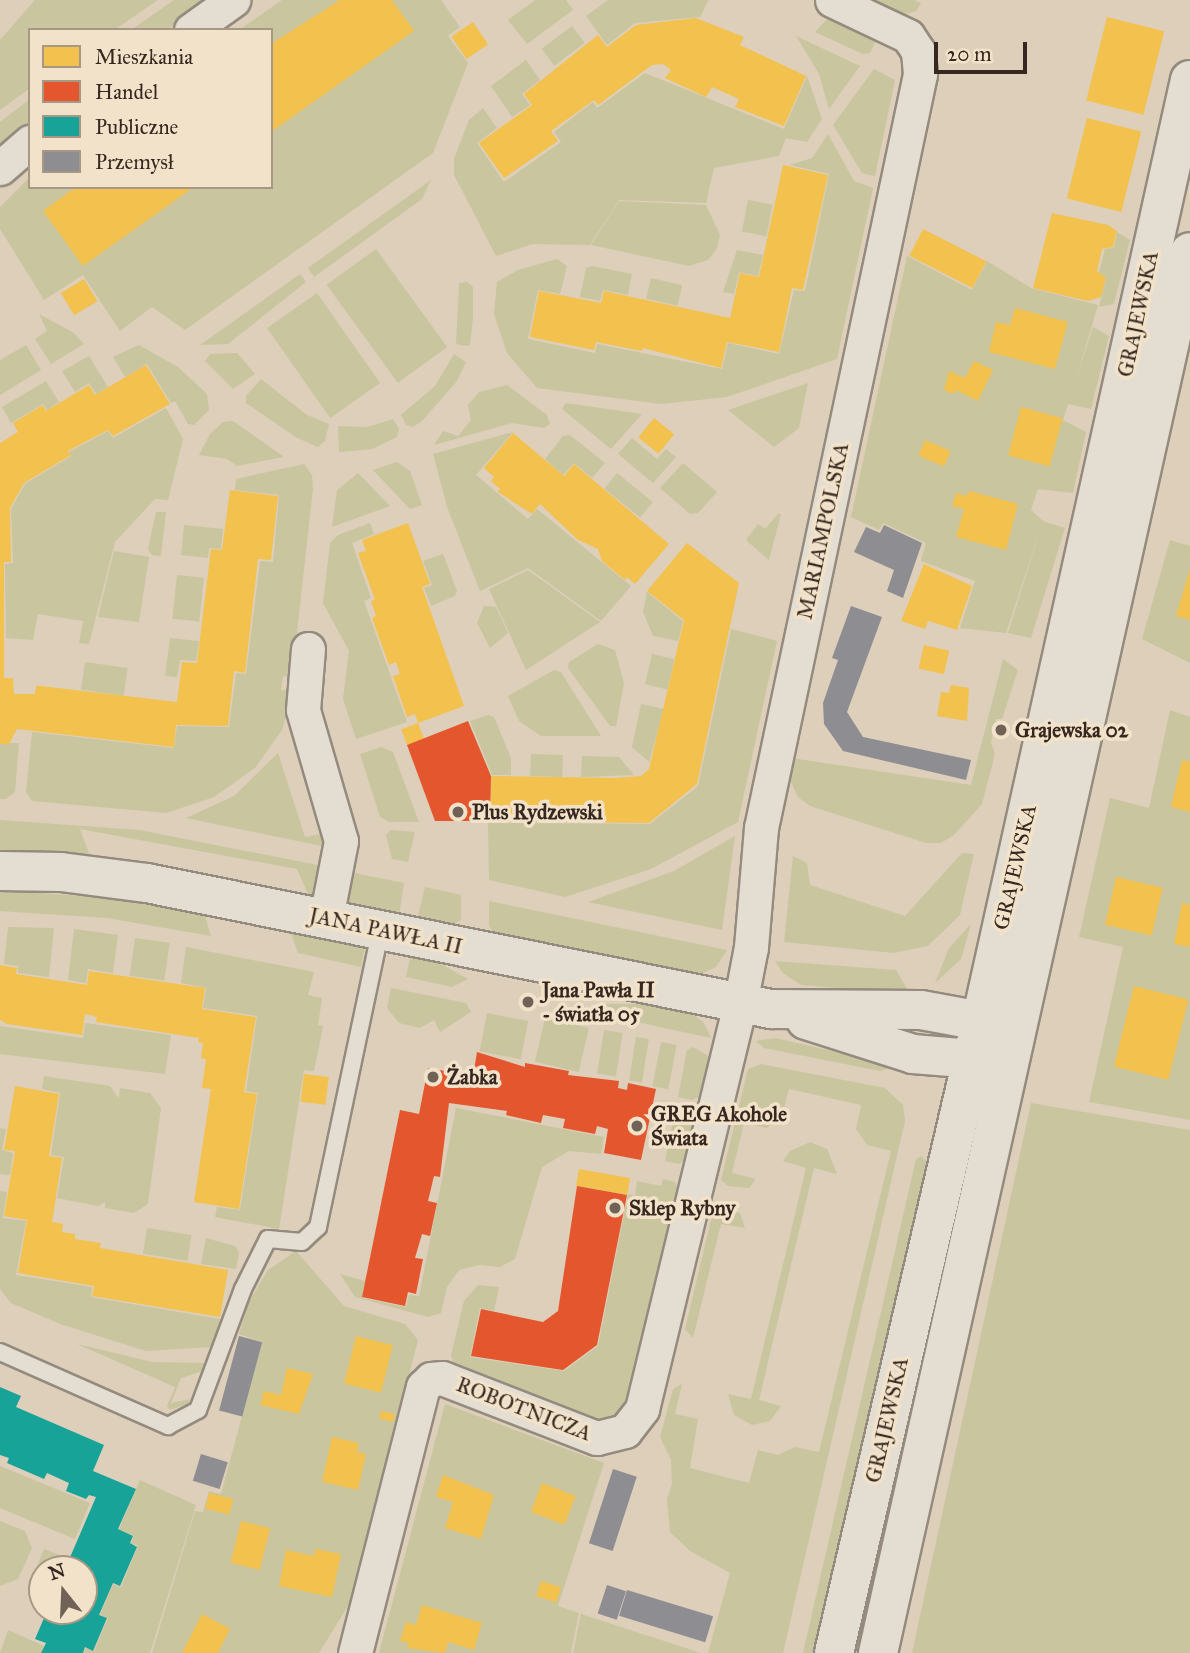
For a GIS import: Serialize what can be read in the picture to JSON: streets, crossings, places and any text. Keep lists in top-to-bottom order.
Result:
{
  "streets": {
    "main road": ["GRAJEWSKA", "JANA PAWŁA II"],
    "street": ["MARIAMPOLSKA", "ROBOTNICZA"]
  },
  "crossings": [
    ["GRAJEWSKA", "JANA PAWŁA II"],
    ["MARIAMPOLSKA", "JANA PAWŁA II"],
    ["MARIAMPOLSKA", "ROBOTNICZA"],
    ["JANA PAWŁA II", "ROBOTNICZA"]
  ],
  "places": [
    "Grajewska 02",
    "Plus Rydzewski",
    "Jana Pawła II - światła 05",
    "Żabka",
    "GREG Akohole Świata",
    "Sklep Rybny"
  ],
  "legend": [
    "Mieszkania",
    "Handel",
    "Publiczne",
    "Przemysł"
  ],
  "scale_bar": "20 m",
  "north": "top"
}
